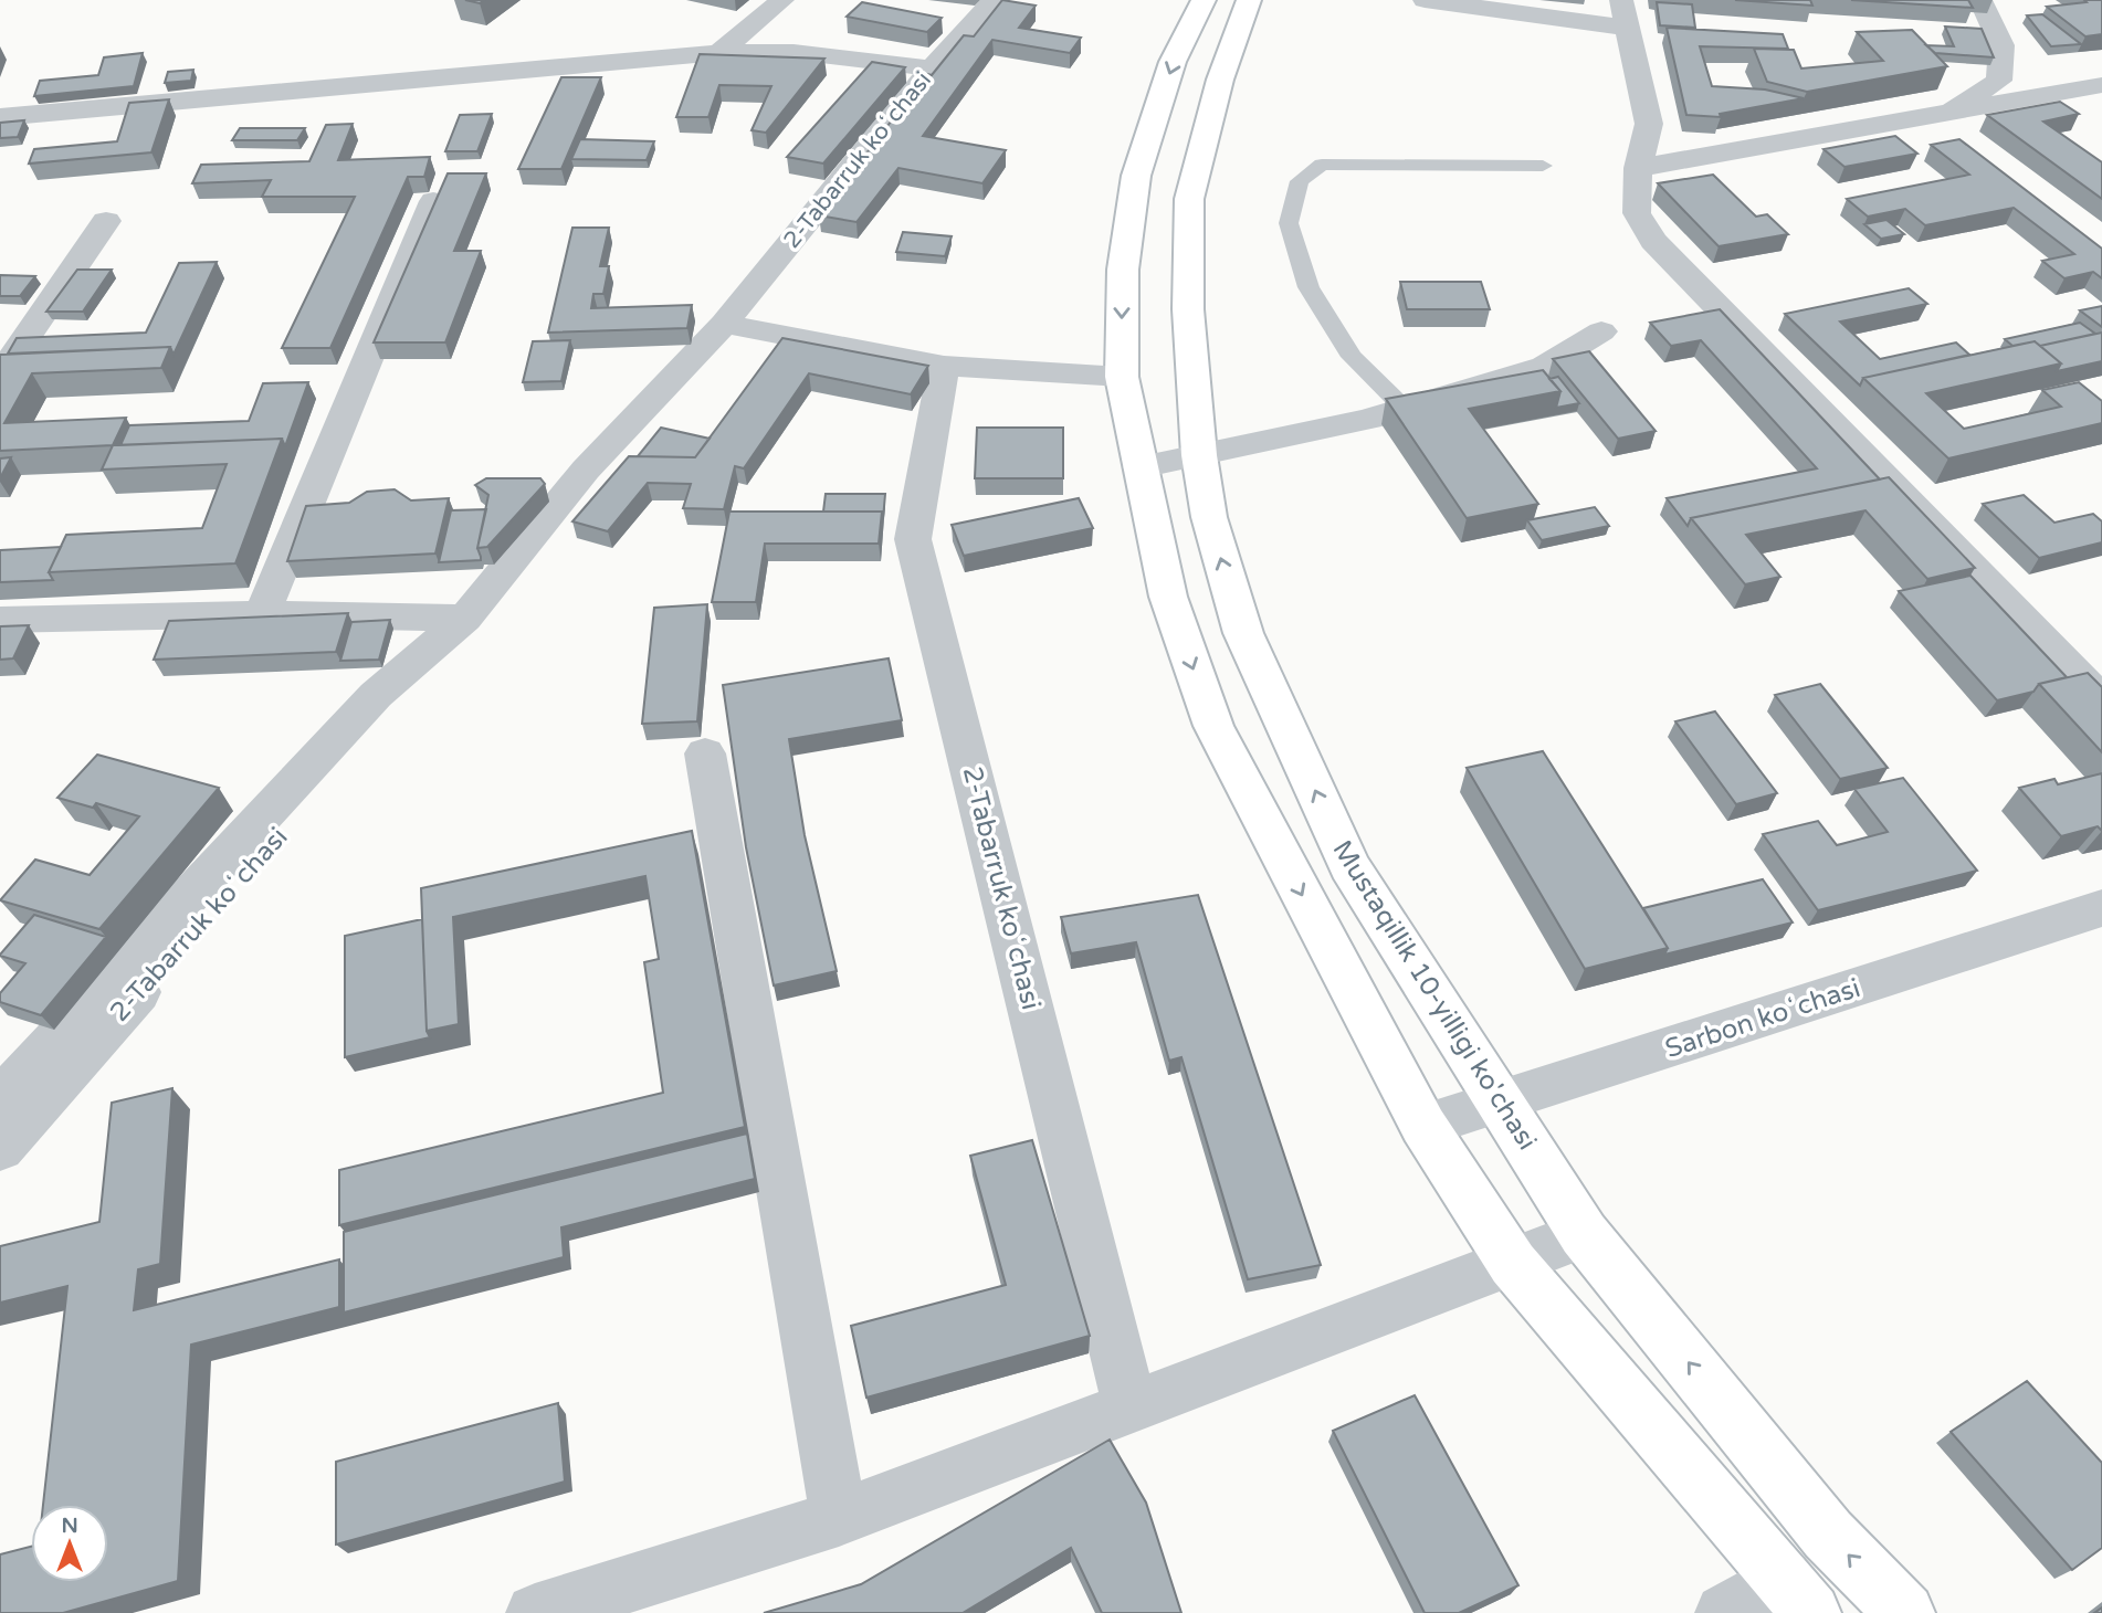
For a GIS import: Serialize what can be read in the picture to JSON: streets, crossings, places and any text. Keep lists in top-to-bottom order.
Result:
{
  "streets": {
    "main road": ["Mustaqillik 10-yilligi ko'chasi"],
    "street": ["2-Tabarruk koʻchasi", "Sarbon koʻchasi"]
  },
  "crossings": [
    ["Mustaqillik 10-yilligi ko'chasi", "Sarbon koʻchasi"]
  ],
  "north": "top"
}
